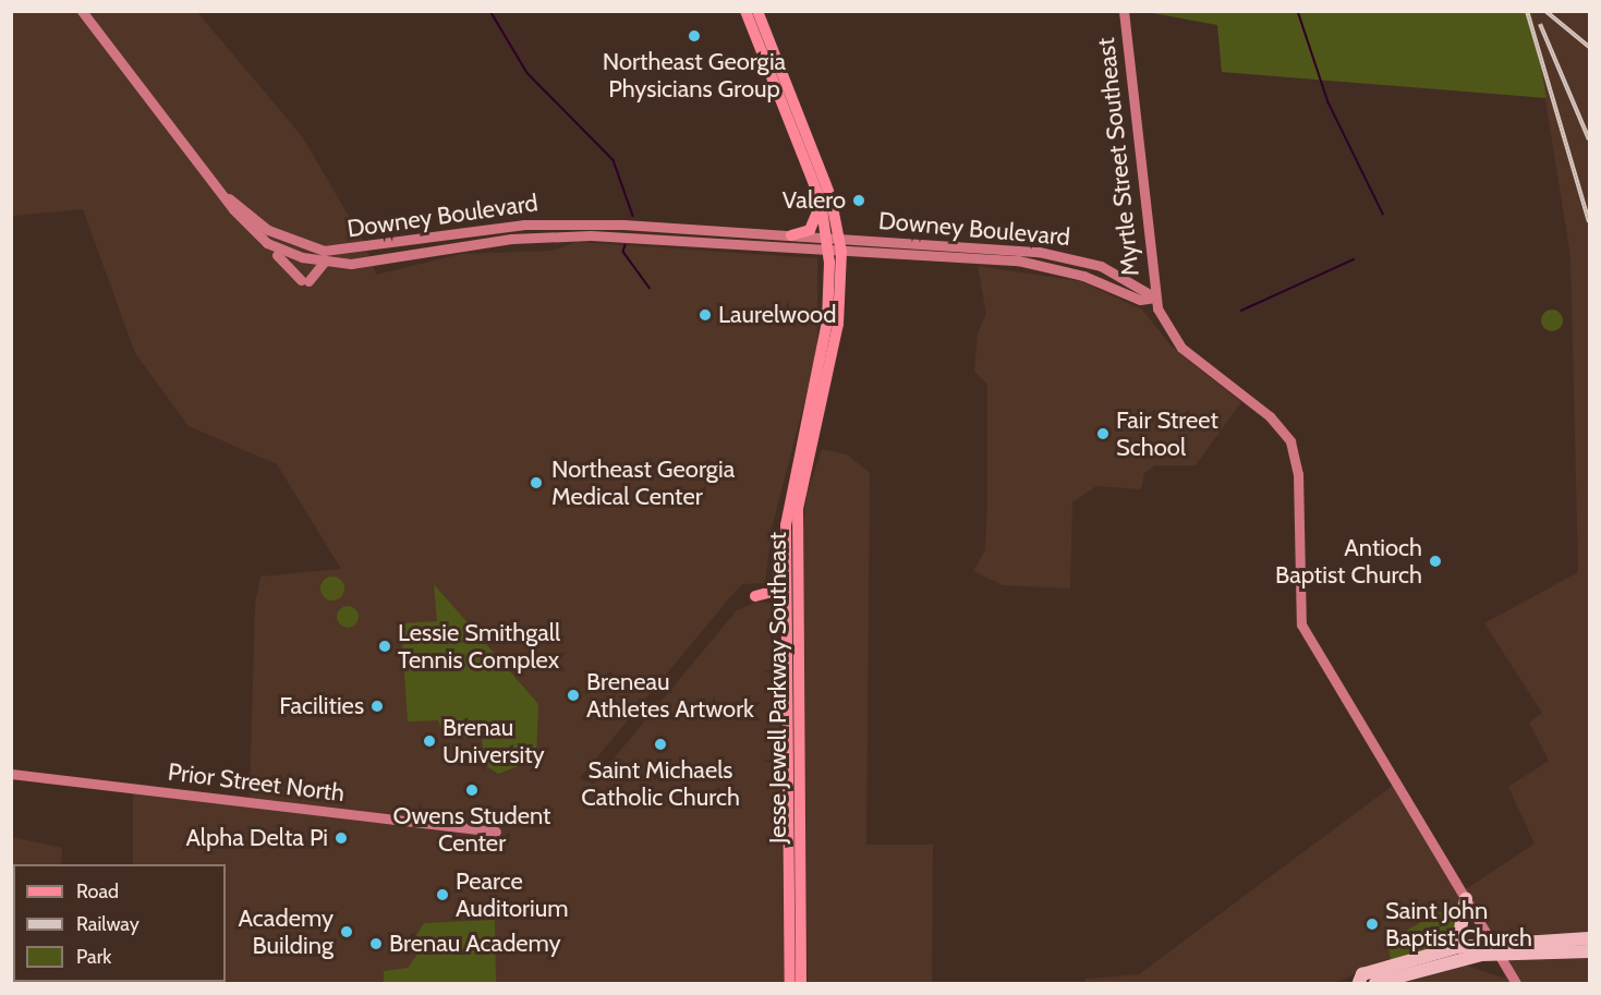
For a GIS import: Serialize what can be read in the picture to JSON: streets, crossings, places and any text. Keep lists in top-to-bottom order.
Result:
{
  "streets": {
    "main road": [
      "Myrtle Street Southeast",
      "Downey Boulevard",
      "Jesse Jewell Parkway Southeast",
      "Prior Street North"
    ]
  },
  "crossings": [
    ["Myrtle Street Southeast", "Downey Boulevard"],
    ["Downey Boulevard", "Jesse Jewell Parkway Southeast"]
  ],
  "places": [
    "Northeast Georgia Physicians Group",
    "Valero",
    "Laurelwood",
    "Fair Street School",
    "Northeast Georgia Medical Center",
    "Antioch Baptist Church",
    "Lessie Smithgall Tennis Complex",
    "Breneau Athletes Artwork",
    "Facilities",
    "Brenau University",
    "Saint Michaels Catholic Church",
    "Owens Student Center",
    "Alpha Delta Pi",
    "Pearce Auditorium",
    "Saint John Baptist Church",
    "Academy Building",
    "Brenau Academy"
  ],
  "legend": ["Road", "Railway", "Park"]
}
